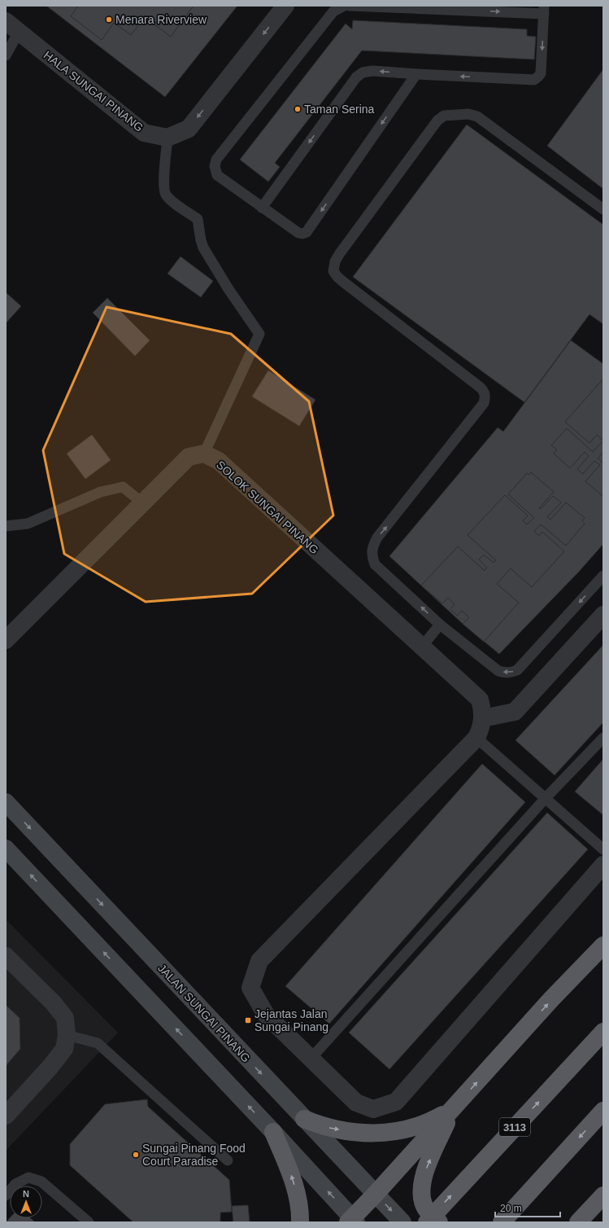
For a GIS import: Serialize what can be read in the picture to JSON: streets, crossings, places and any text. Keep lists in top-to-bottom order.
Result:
{
  "streets": {
    "highway": ["3113"],
    "main road": ["JALAN SUNGAI PINANG"],
    "street": ["HALA SUNGAI PINANG", "SOLOK SUNGAI PINANG"]
  },
  "places": {
    "other": ["Menara Riverview", "Taman Serina", "Sungai Pinang Food Court Paradise"],
    "transit": ["Jejantas Jalan Sungai Pinang"]
  },
  "scale_bar": "20 m",
  "north": "top"
}
